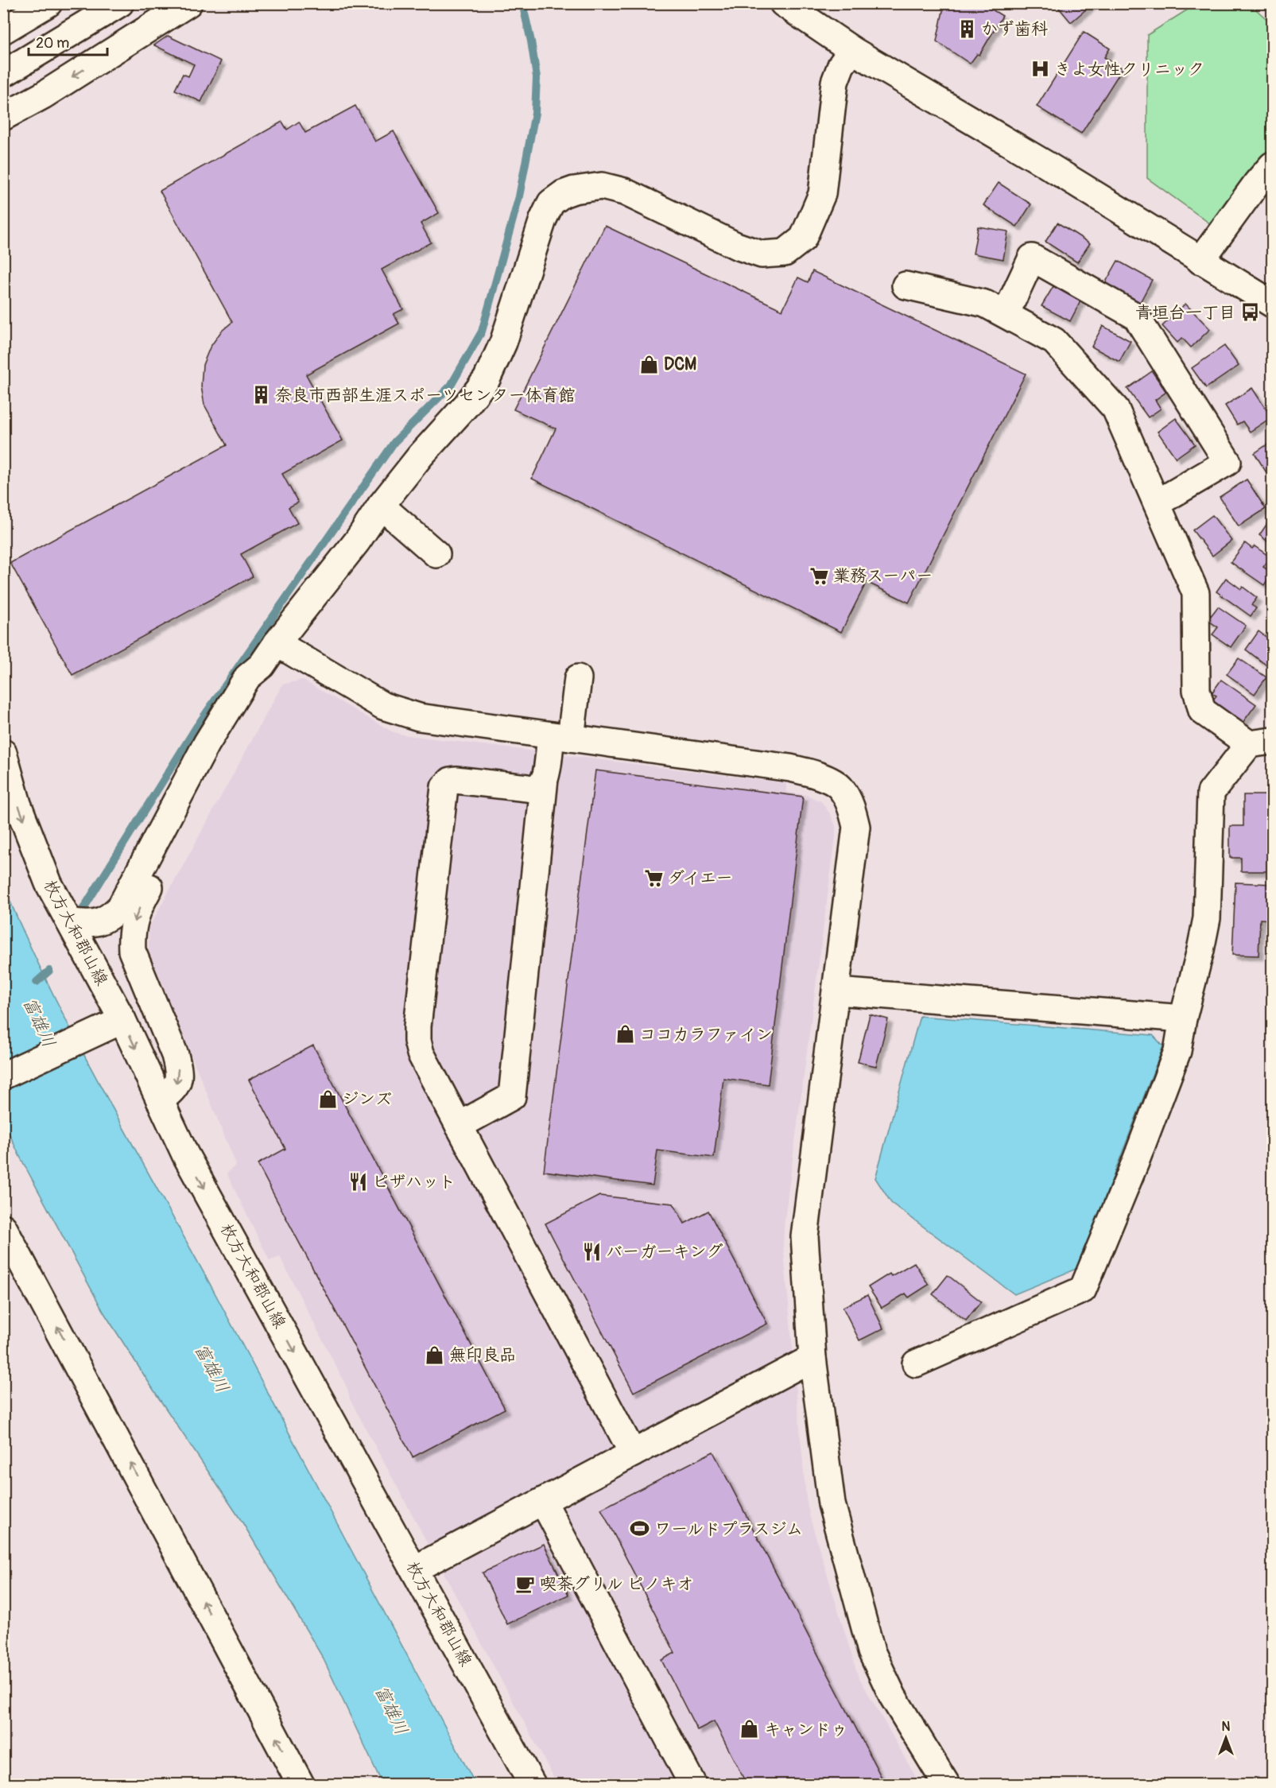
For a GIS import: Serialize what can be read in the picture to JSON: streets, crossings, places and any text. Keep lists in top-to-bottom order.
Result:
{
  "streets": {
    "main road": ["枚方大和郡山線"]
  },
  "water": ["富雄川"],
  "places": {
    "building": ["かず歯科", "奈良市西部生涯スポーツセンター体育館"],
    "hospital": ["きよ女性クリニック"],
    "bus stop": ["青垣台一丁目"],
    "shop": [
      "DCM",
      "ココカラファイン",
      "ジンズ",
      "無印良品",
      "キャンドゥ"
    ],
    "supermarket": ["業務スーパー", "ダイエー"],
    "restaurant": ["ピザハット", "バーガーキング"],
    "sports": ["ワールドプラスジム"],
    "cafe": ["喫茶グリル ピノキオ"]
  },
  "scale_bar": "20 m",
  "north": "top"
}
